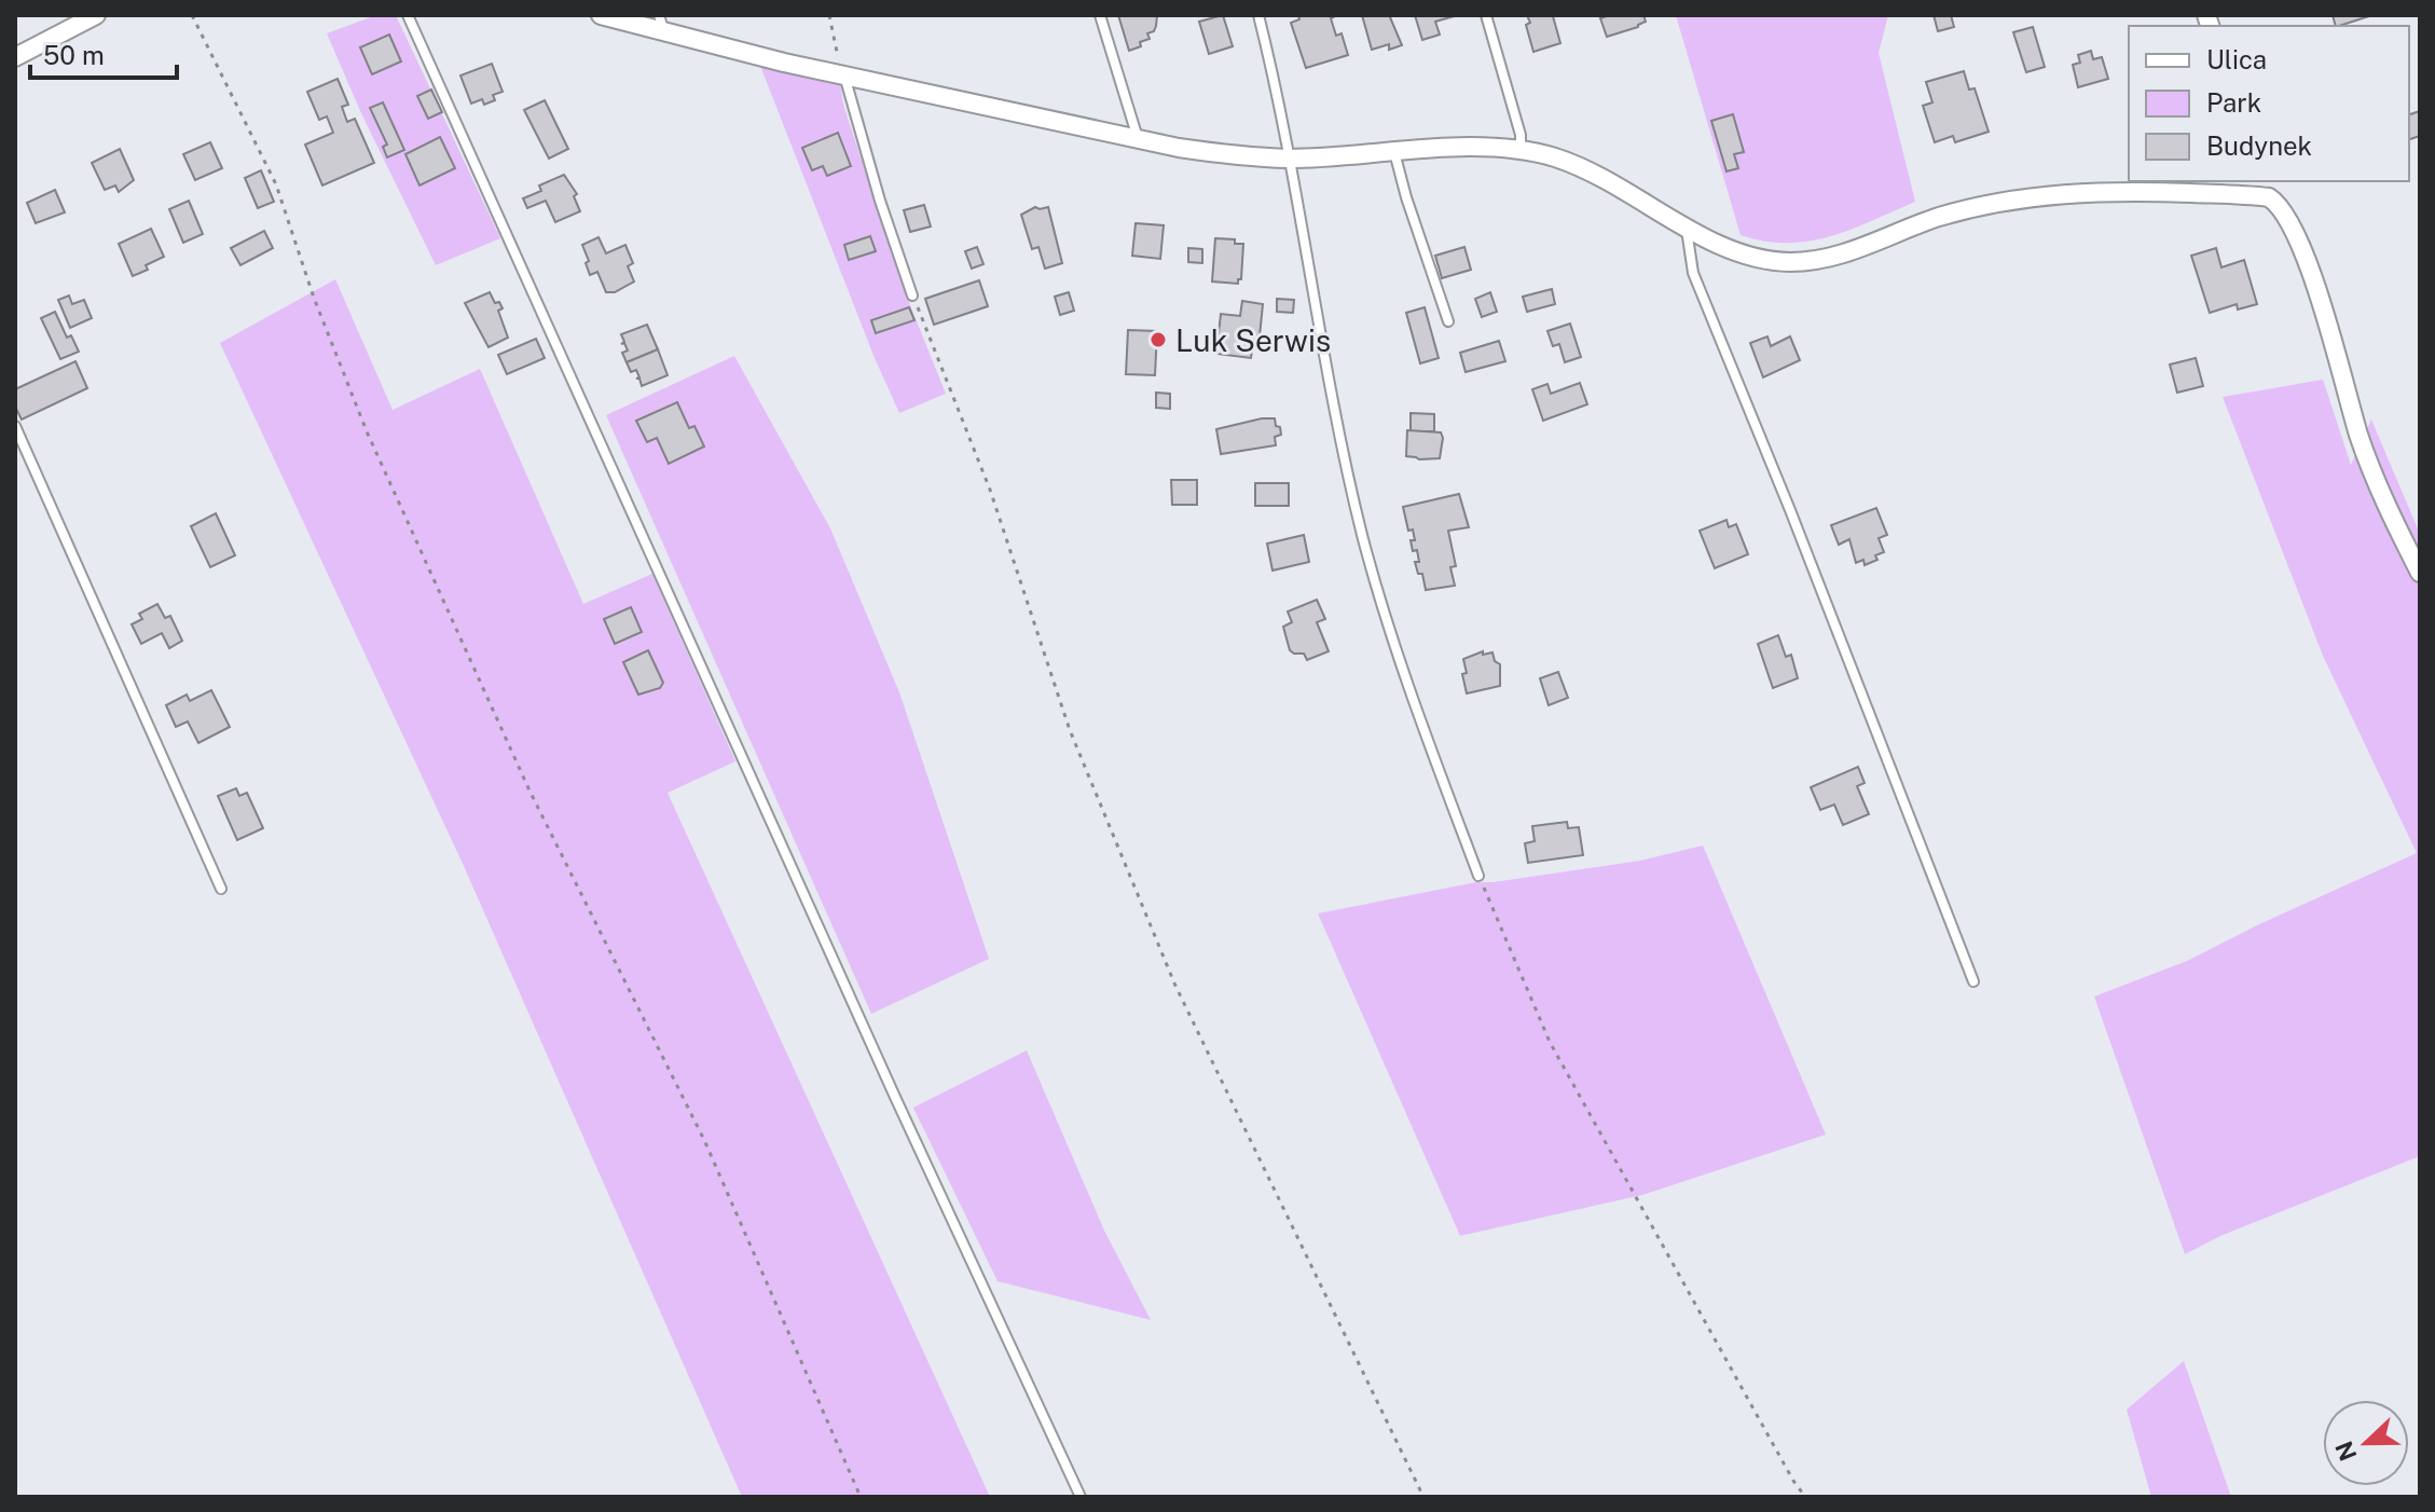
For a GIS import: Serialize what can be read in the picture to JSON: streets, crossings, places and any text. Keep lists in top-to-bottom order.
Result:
{
  "places": ["Luk Serwis"],
  "legend": ["Ulica", "Park", "Budynek"],
  "scale_bar": "50 m",
  "north": "left"
}
